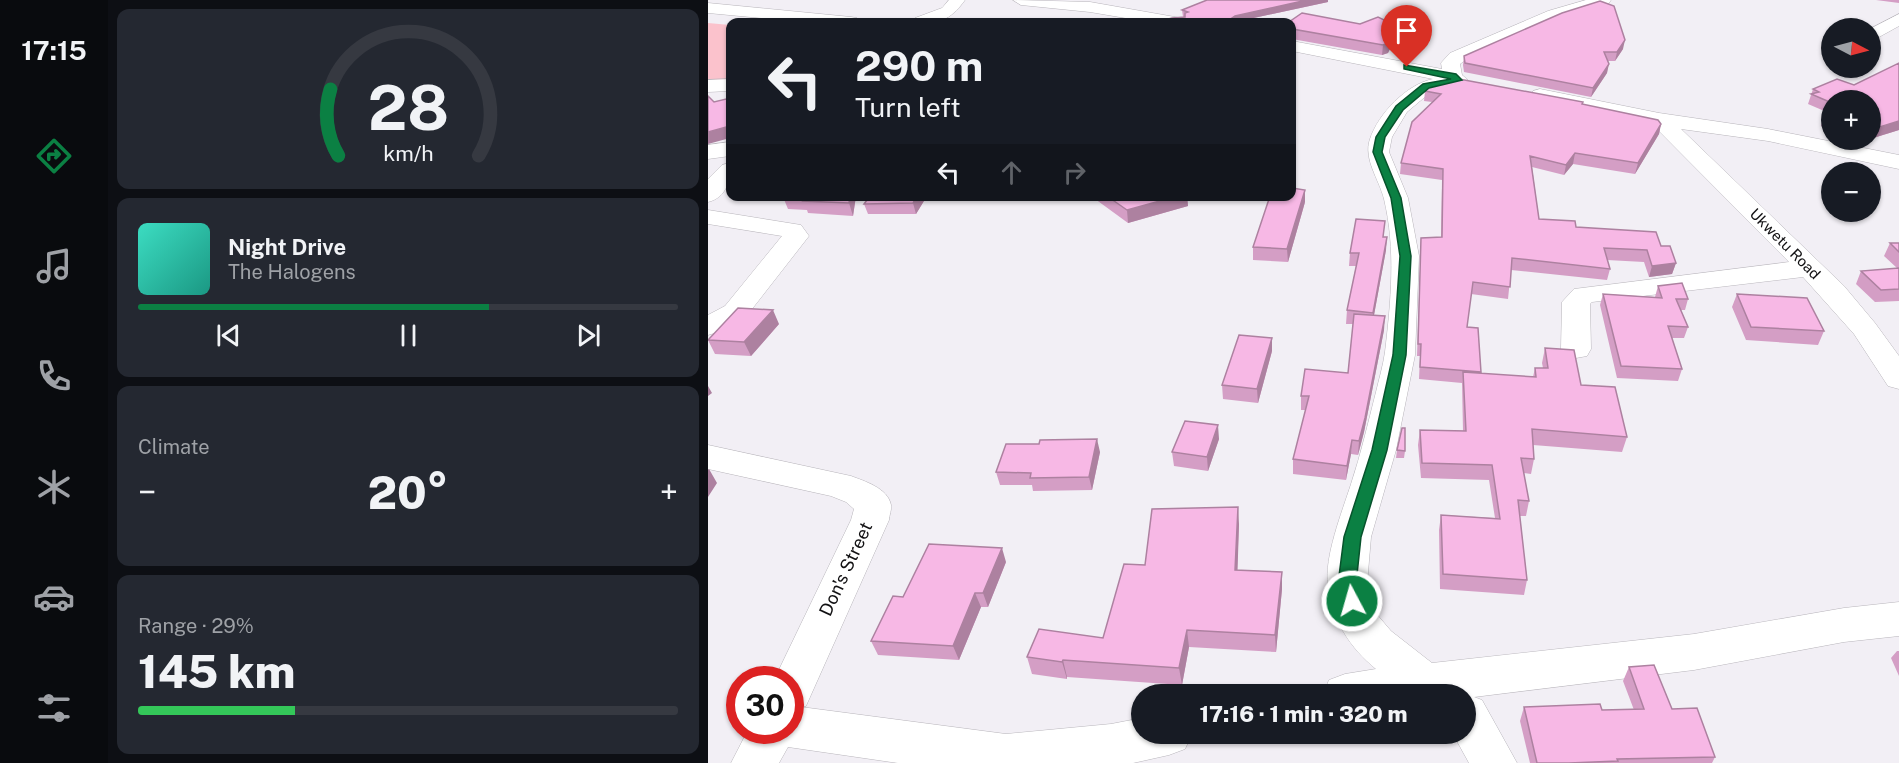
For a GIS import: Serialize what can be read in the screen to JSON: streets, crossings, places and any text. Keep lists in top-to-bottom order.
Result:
{
  "streets": {
    "street": ["Ukwetu Road", "Don's Street"]
  },
  "north": "right",
  "page": {
    "tabs": "17:15",
    "map_buttons": ["+", "−"],
    "turn": ["290 m", "Turn left"],
    "song": ["Night Drive", "The Halogens"],
    "tile": [
      "Climate",
      ["Range · 29%", "145 km"]
    ],
    "heat": ["−", "20°", "+"],
    "limit": "30",
    "trip": "17:16 · 1 min · 320 m",
    "gauge": ["28", "km/h"]
  }
}
